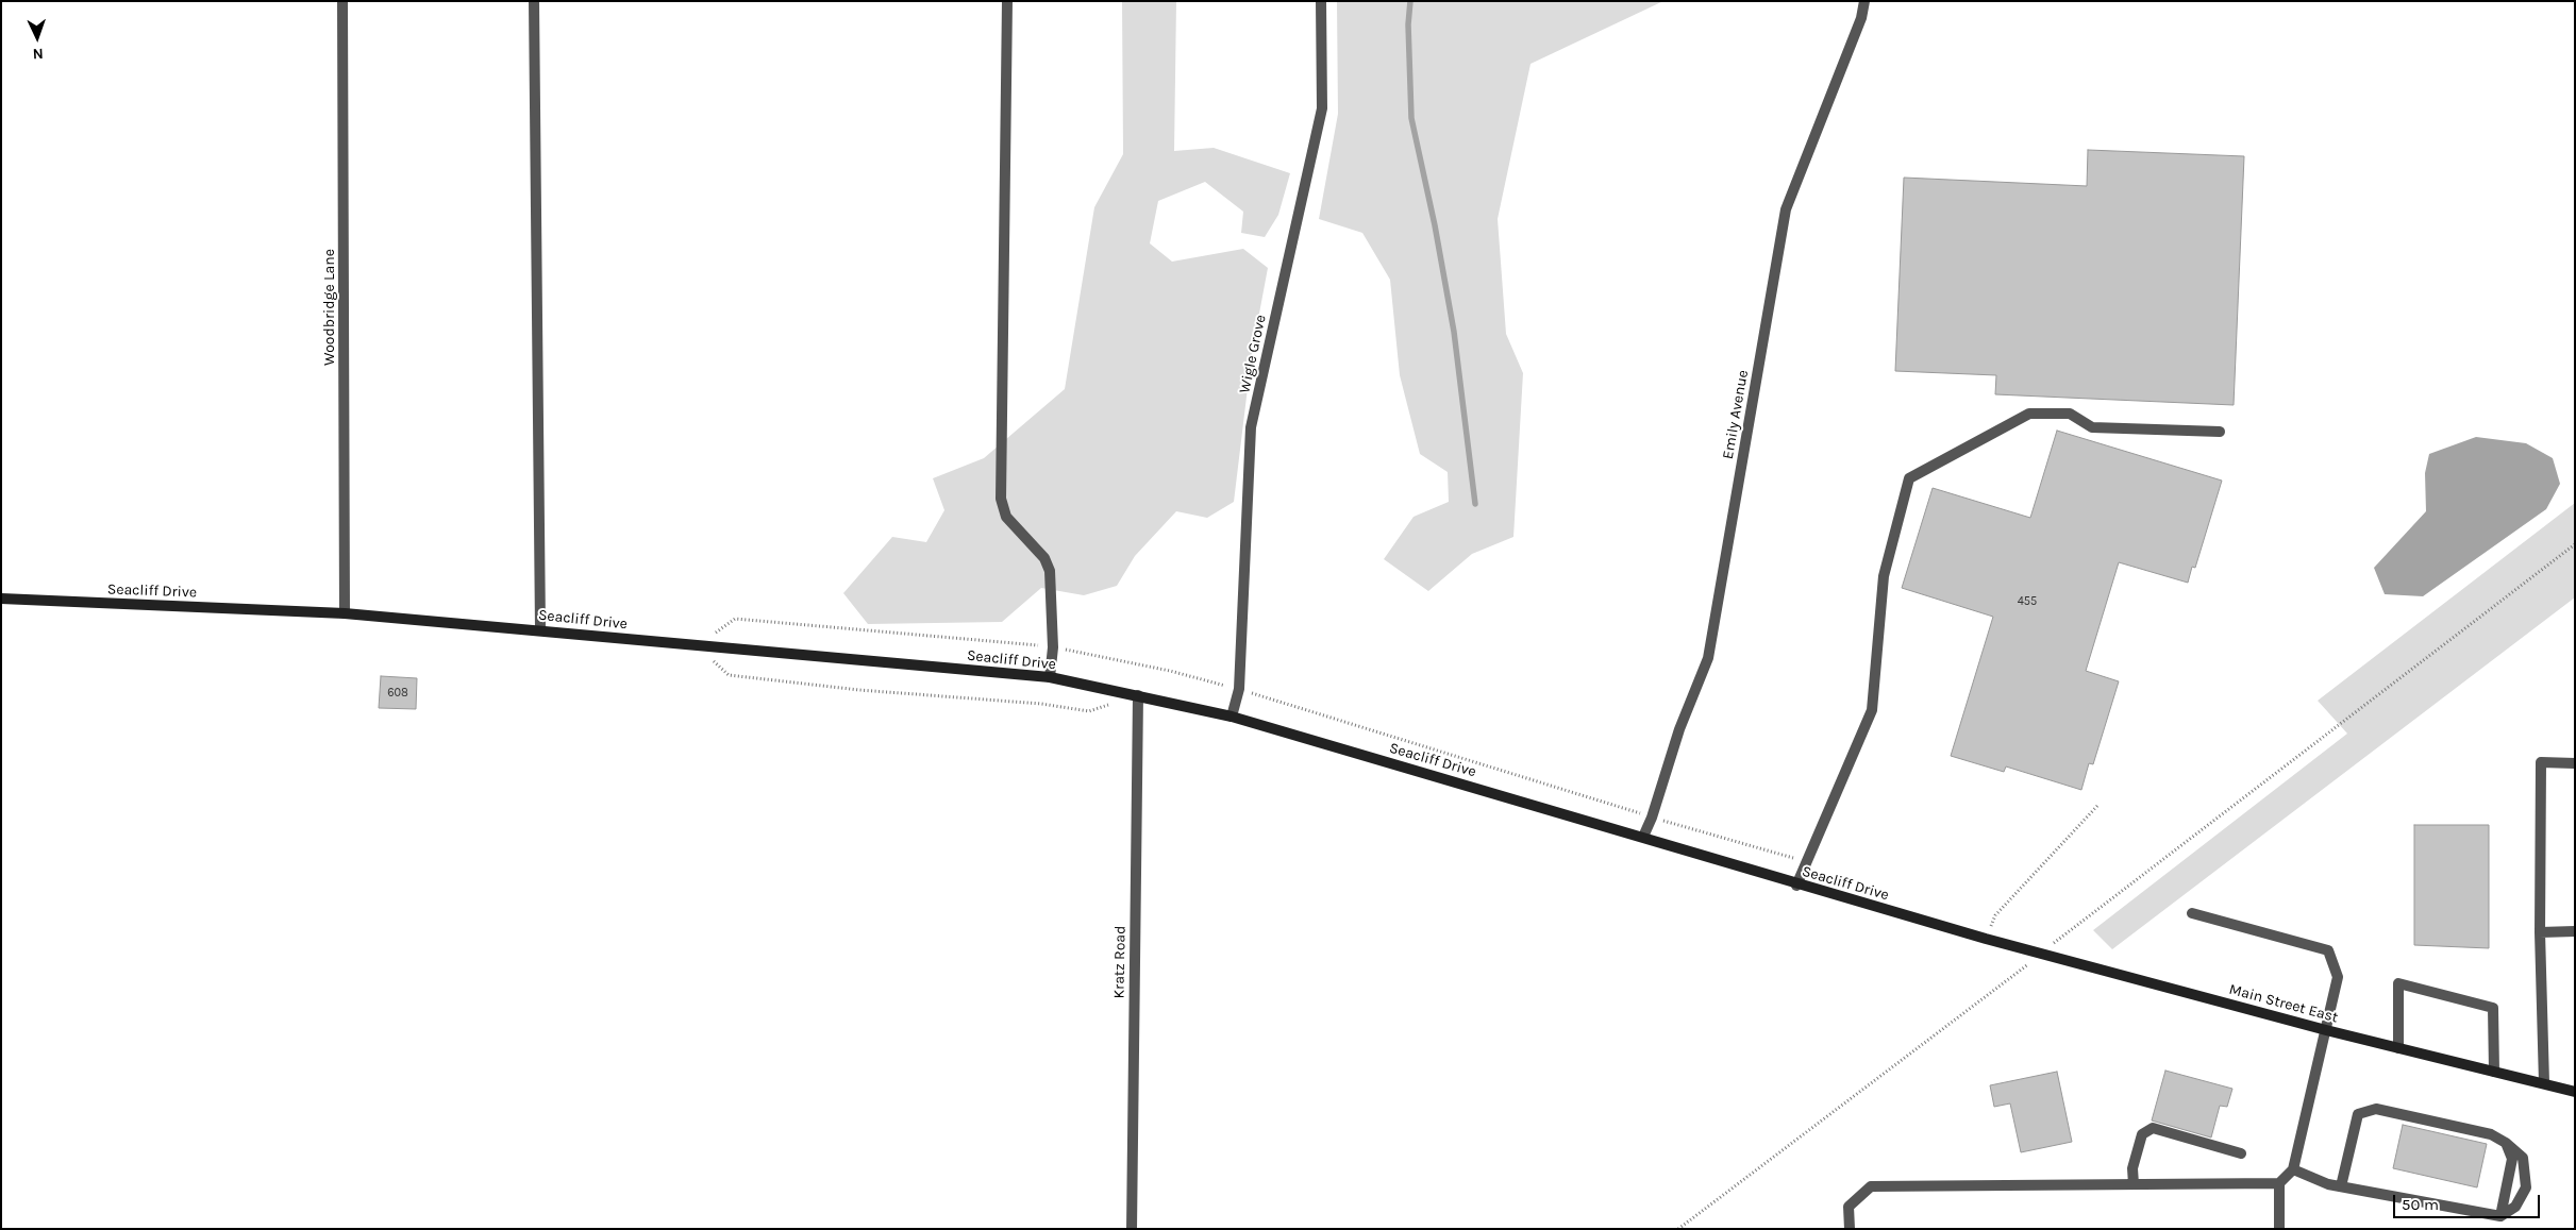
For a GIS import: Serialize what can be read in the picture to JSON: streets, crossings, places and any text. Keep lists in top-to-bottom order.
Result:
{
  "streets": {
    "main road": ["Seacliff Drive", "Main Street East"],
    "street": [
      "Woodbridge Lane",
      "Wigle Grove",
      "Emily Avenue",
      "Kratz Road"
    ]
  },
  "crossings": [
    ["Woodbridge Lane", "Seacliff Drive"],
    ["Wigle Grove", "Seacliff Drive"],
    ["Emily Avenue", "Seacliff Drive"],
    ["Seacliff Drive", "Kratz Road"],
    ["Seacliff Drive", "Main Street East"]
  ],
  "house_numbers": ["455", "608"],
  "scale_bar": "50 m",
  "north": "bottom"
}
